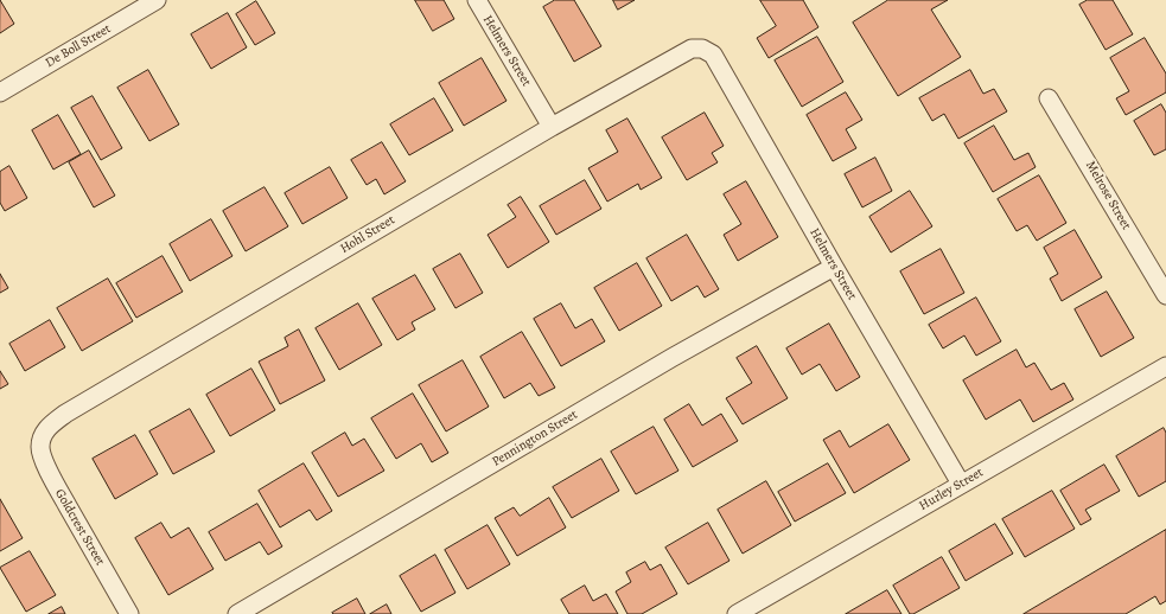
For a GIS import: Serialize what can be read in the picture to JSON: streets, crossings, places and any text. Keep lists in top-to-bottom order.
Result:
{
  "streets": {
    "street": [
      "De Boll Street",
      "Helmers Street",
      "Melrose Street",
      "Hohl Street",
      "Pennington Street",
      "Hurley Street",
      "Goldcrest Street"
    ]
  },
  "crossings": [
    ["Helmers Street", "Hohl Street"],
    ["Helmers Street", "Pennington Street"],
    ["Helmers Street", "Hurley Street"],
    ["Hohl Street", "Goldcrest Street"]
  ]
}
